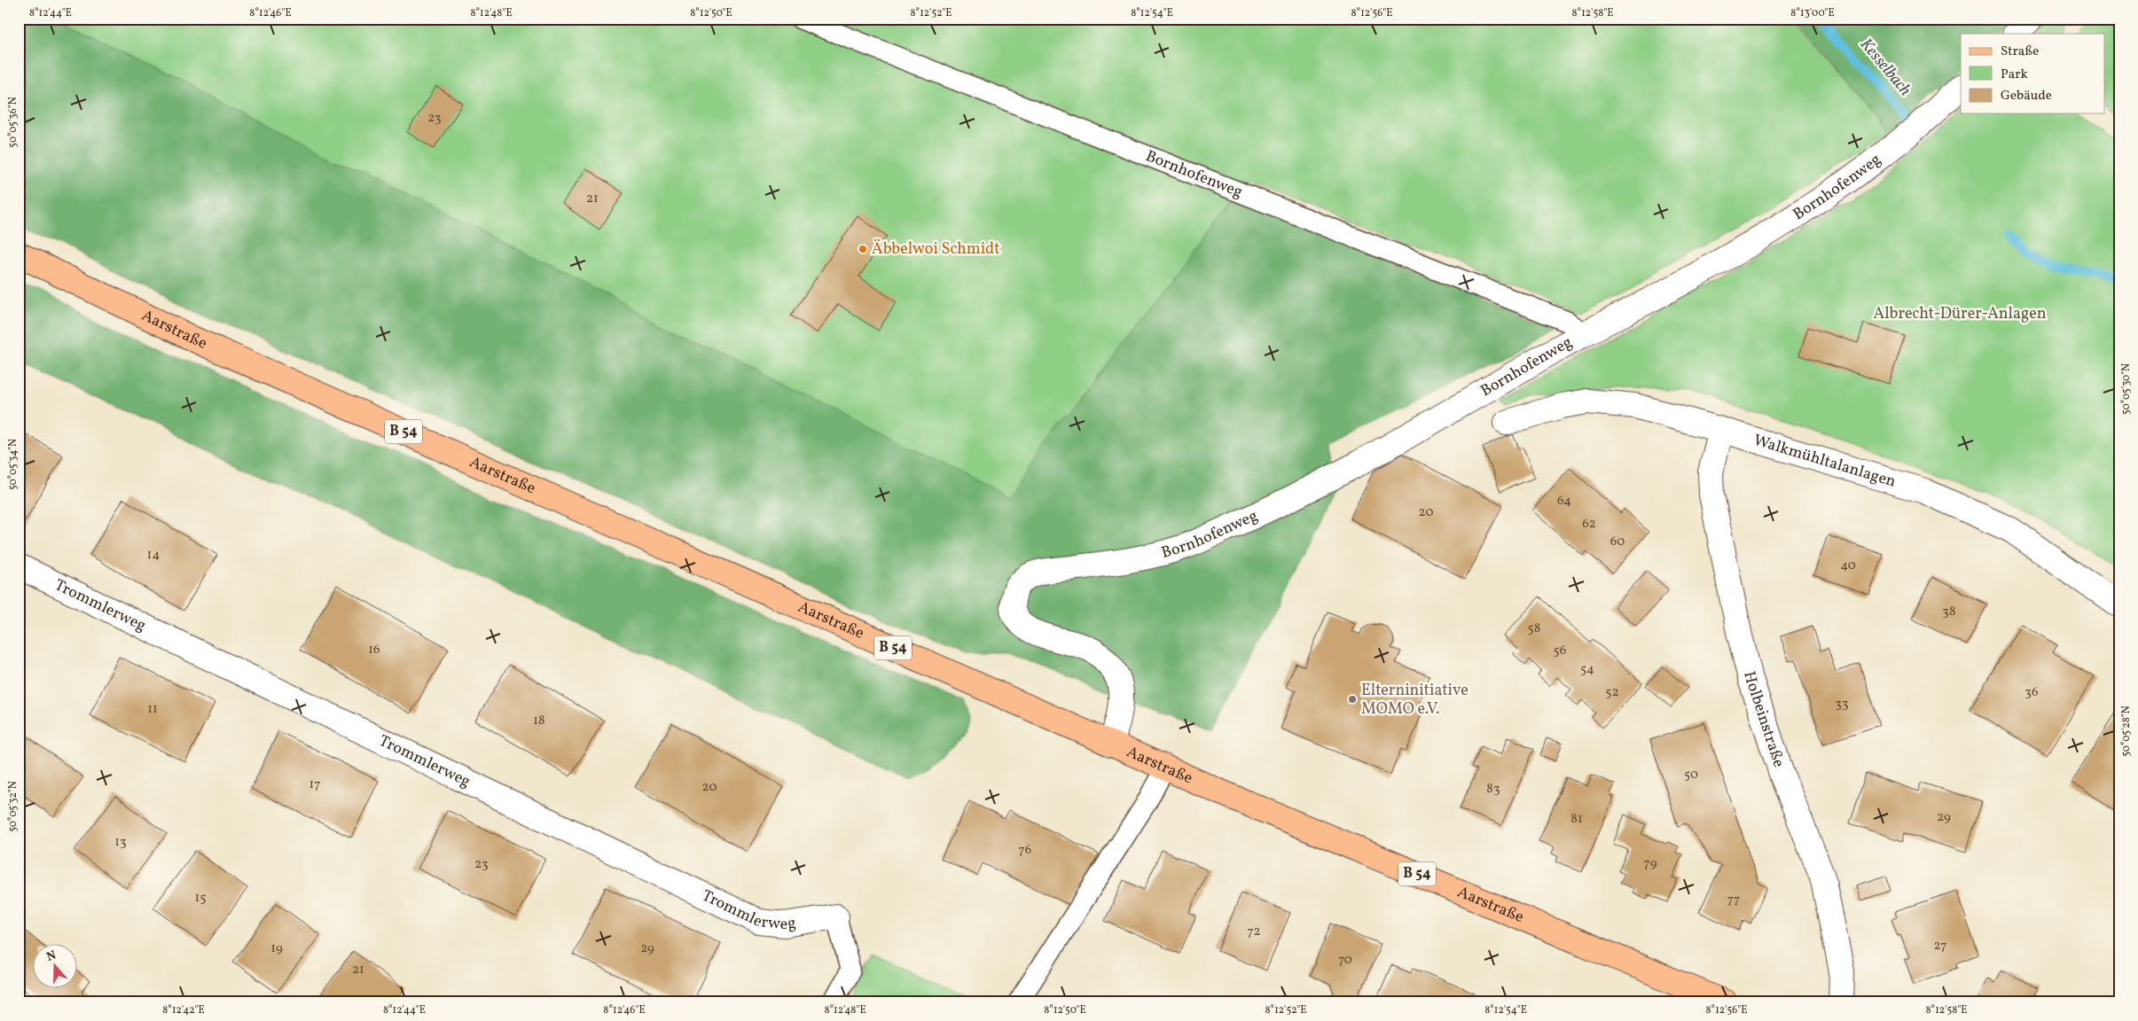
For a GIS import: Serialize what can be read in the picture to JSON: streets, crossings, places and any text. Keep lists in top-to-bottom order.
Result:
{
  "streets": {
    "main road": ["Aarstraße", "B 54"],
    "street": [
      "Bornhofenweg",
      "Walkmühltalanlagen",
      "Trommlerweg",
      "Holbeinstraße"
    ]
  },
  "crossings": [
    ["Bornhofenweg", "Aarstraße"],
    ["Walkmühltalanlagen", "Holbeinstraße"]
  ],
  "water": ["Kesselbach"],
  "parks": ["Albrecht-Dürer-Anlagen"],
  "places": ["Äbbelwoi Schmidt", "Elterninitiative MOMO e.V."],
  "house_numbers": [
    "23",
    "21",
    "64",
    "20",
    "62",
    "60",
    "14",
    "40",
    "38",
    "58",
    "16",
    "56",
    "54",
    "52",
    "36",
    "33",
    "11",
    "18",
    "50",
    "17",
    "20",
    "83",
    "29",
    "81",
    "13",
    "76",
    "79",
    "23",
    "15",
    "77",
    "72",
    "27",
    "19",
    "29",
    "70",
    "21"
  ],
  "legend": ["Straße", "Park", "Gebäude"],
  "north": "top",
  "coordinates": [
    "8°12'44\"E",
    "8°12'46\"E",
    "8°12'48\"E",
    "8°12'50\"E",
    "8°12'52\"E",
    "8°12'54\"E",
    "8°12'56\"E",
    "8°12'58\"E",
    "8°13'00\"E",
    "50°05'36\"N",
    "50°05'30\"N",
    "50°05'34\"N",
    "50°05'28\"N",
    "50°05'32\"N",
    "8°12'42\"E"
  ]
}
